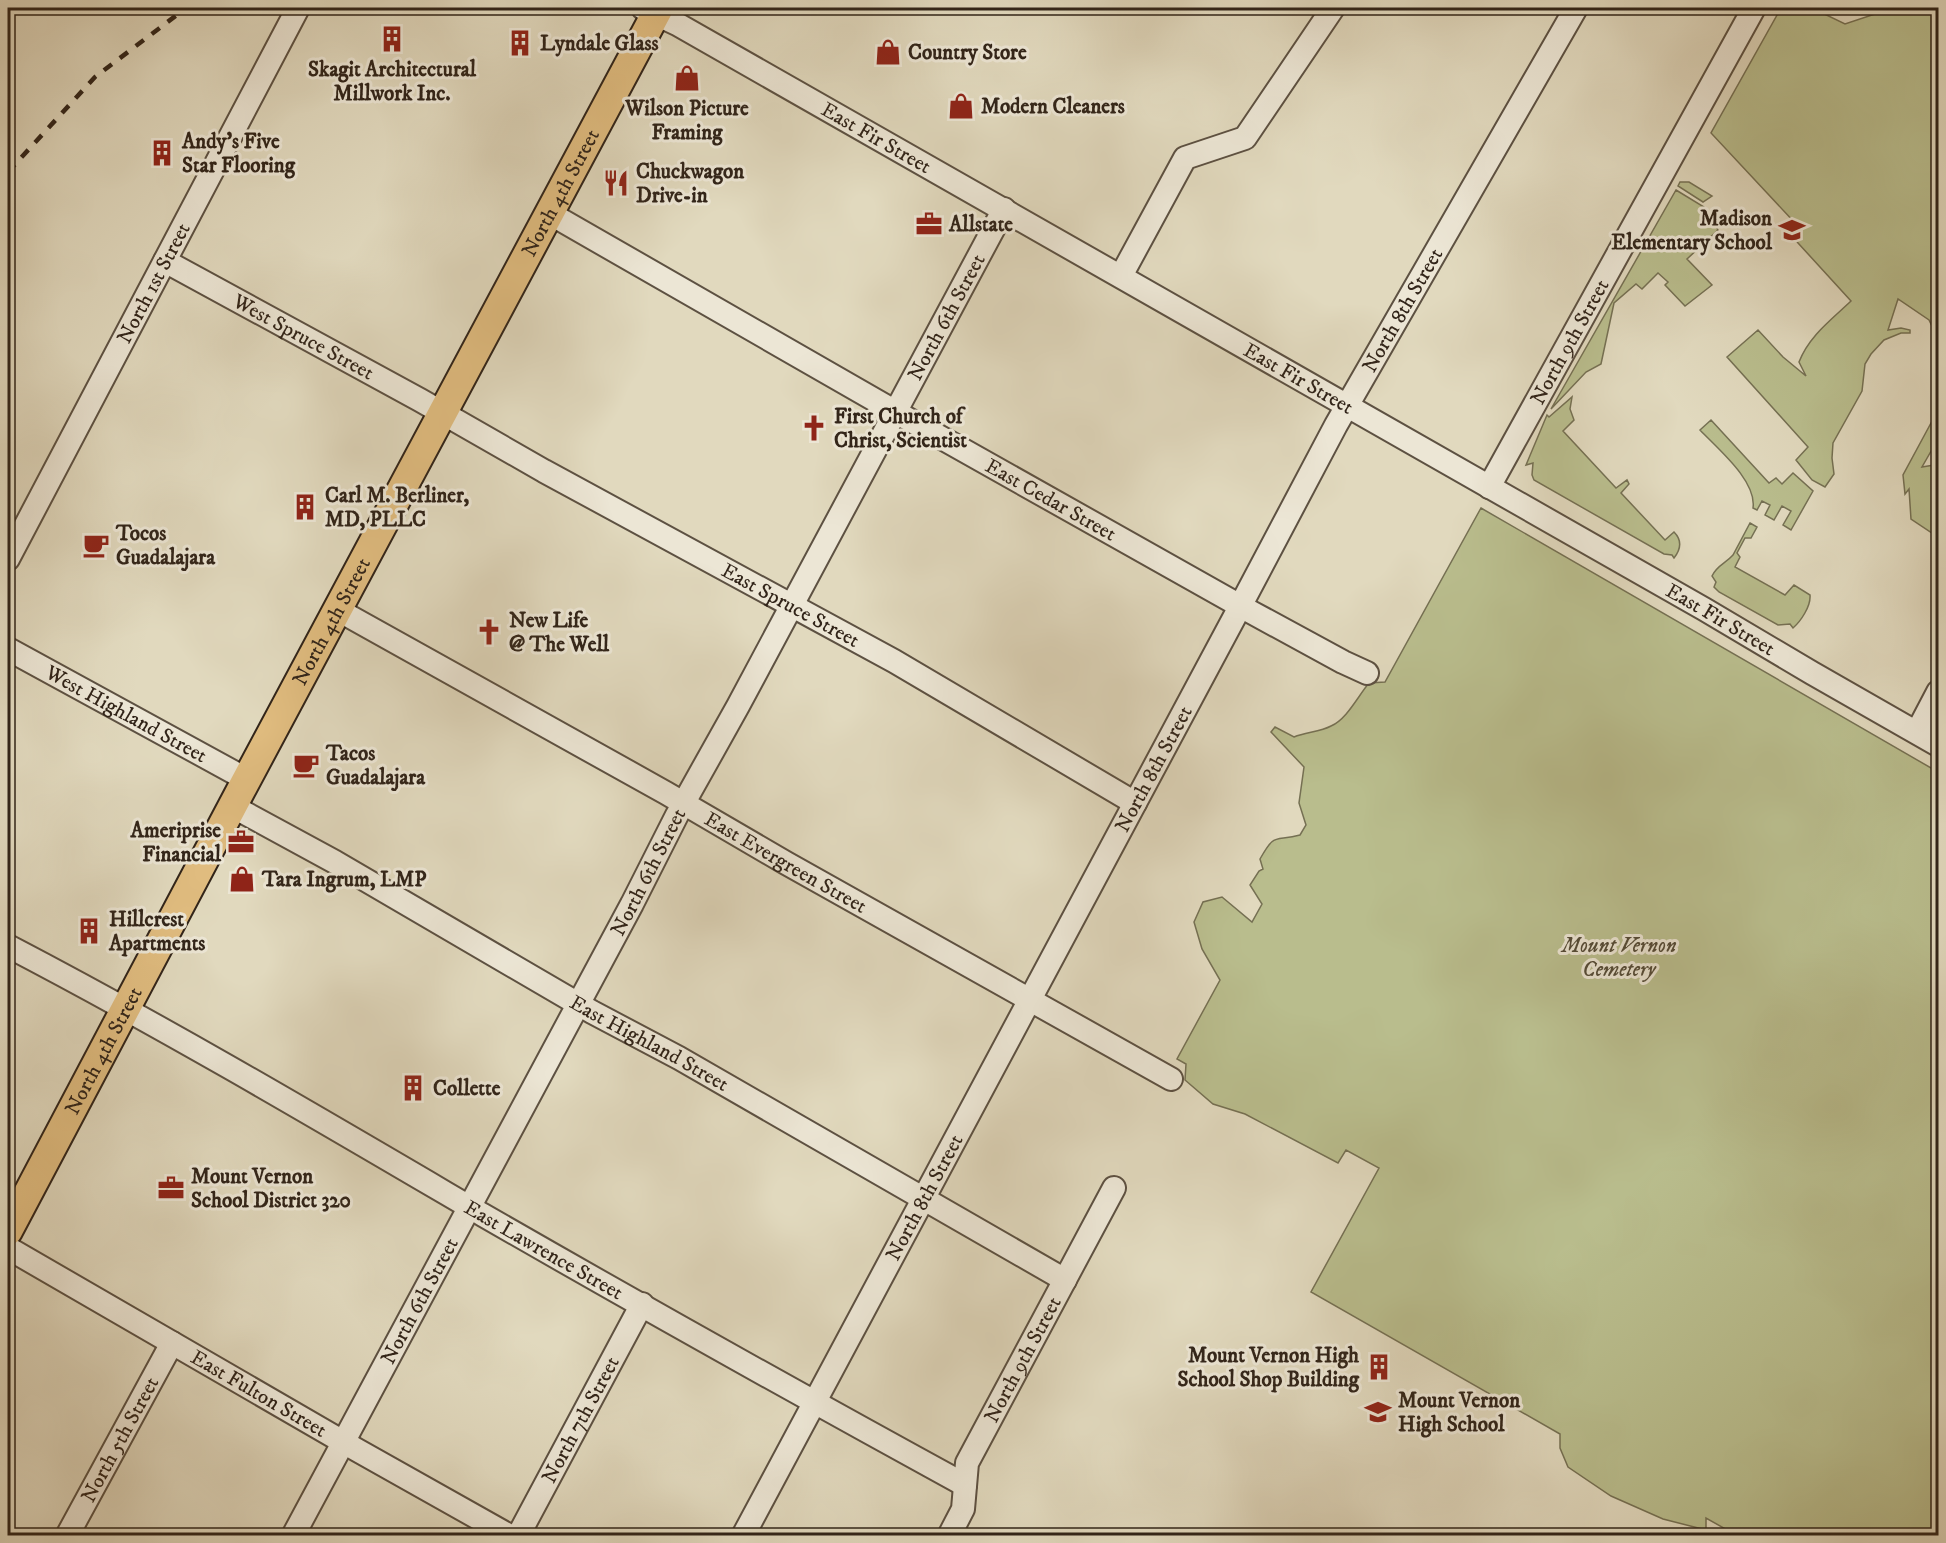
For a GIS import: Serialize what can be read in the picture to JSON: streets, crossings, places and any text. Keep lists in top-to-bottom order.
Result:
{
  "streets": {
    "main road": ["North 4th Street"],
    "street": [
      "East Fir Street",
      "North 1st Street",
      "North 8th Street",
      "North 6th Street",
      "West Spruce Street",
      "North 9th Street",
      "East Cedar Street",
      "East Spruce Street",
      "West Highland Street",
      "East Evergreen Street",
      "East Highland Street",
      "East Lawrence Street",
      "East Fulton Street",
      "North 7th Street",
      "North 5th Street"
    ]
  },
  "crossings": [
    ["East Fir Street", "North 4th Street"],
    ["East Fir Street", "North 8th Street"],
    ["East Fir Street", "North 6th Street"],
    ["East Fir Street", "North 9th Street"],
    ["North 4th Street", "West Spruce Street"],
    ["North 4th Street", "East Cedar Street"],
    ["North 4th Street", "East Spruce Street"],
    ["North 4th Street", "West Highland Street"],
    ["North 4th Street", "East Evergreen Street"],
    ["North 4th Street", "East Highland Street"],
    ["North 4th Street", "East Lawrence Street"],
    ["North 1st Street", "West Spruce Street"],
    ["North 8th Street", "East Cedar Street"],
    ["North 8th Street", "East Spruce Street"],
    ["North 8th Street", "East Evergreen Street"],
    ["North 8th Street", "East Highland Street"],
    ["North 8th Street", "East Lawrence Street"],
    ["North 6th Street", "East Cedar Street"],
    ["North 6th Street", "East Spruce Street"],
    ["North 6th Street", "East Evergreen Street"],
    ["North 6th Street", "East Highland Street"],
    ["North 6th Street", "East Lawrence Street"],
    ["North 6th Street", "East Fulton Street"],
    ["West Spruce Street", "East Spruce Street"],
    ["North 9th Street", "East Highland Street"],
    ["North 9th Street", "East Lawrence Street"],
    ["East Lawrence Street", "North 7th Street"],
    ["East Fulton Street", "North 5th Street"]
  ],
  "parks": ["Mount Vernon Cemetery"],
  "places": {
    "building": [
      "Skagit Architectural Millwork Inc.",
      "Lyndale Glass",
      "Andy's Five Star Flooring",
      "Carl M. Berliner, MD, PLLC",
      "Hillcrest Apartments",
      "Collette",
      "Mount Vernon High School Shop Building"
    ],
    "shop": [
      "Country Store",
      "Wilson Picture Framing",
      "Modern Cleaners",
      "Tara Ingrum, LMP"
    ],
    "restaurant": ["Chuckwagon Drive-in"],
    "office": ["Allstate", "Ameriprise Financial", "Mount Vernon School District 320"],
    "school or university": ["Madison Elementary School", "Mount Vernon High School"],
    "church": ["First Church of Christ, Scientist", "New Life @ The Well"],
    "cafe": ["Tocos Guadalajara", "Tacos Guadalajara"]
  }
}
